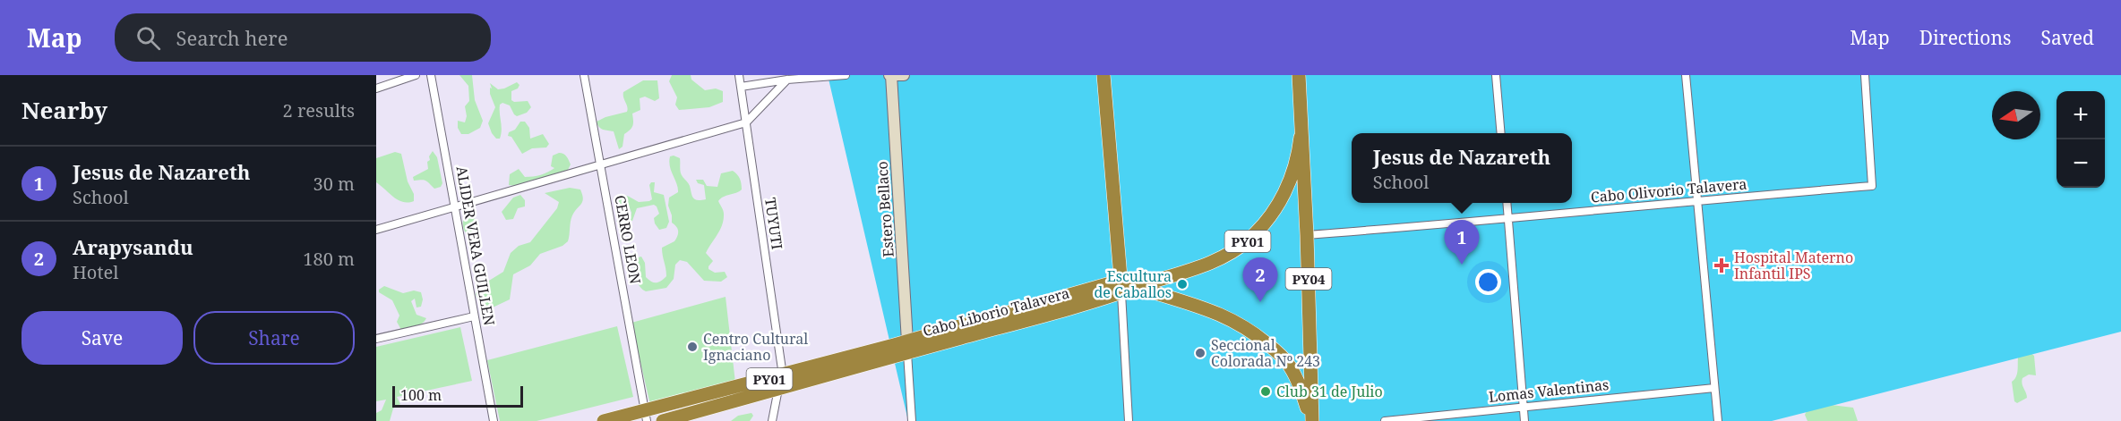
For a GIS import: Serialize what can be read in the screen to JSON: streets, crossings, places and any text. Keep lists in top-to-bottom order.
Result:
{
  "streets": {
    "highway": ["PY01", "PY04", "Cabo Liborio Talavera"],
    "street": [
      "Cabo Olivorio Talavera",
      "Estero Bellaco",
      "TUYUTI",
      "CERRO LEON",
      "ALIDER VERA GUILLEN",
      "Lomas Valentinas"
    ]
  },
  "crossings": [
    ["Cabo Olivorio Talavera", "PY04"],
    ["Estero Bellaco", "Cabo Liborio Talavera"],
    ["TUYUTI", "Cabo Liborio Talavera"],
    ["CERRO LEON", "Cabo Liborio Talavera"],
    ["PY01", "PY04"]
  ],
  "places": {
    "health": ["Hospital Materno Infantil IPS"],
    "other": [
      "Escultura de Caballos",
      "Centro Cultural Ignaciano",
      "Seccional Colorada Nº 243",
      "Club 31 de Julio"
    ]
  },
  "scale_bar": "100 m",
  "north": "left",
  "page": {
    "header": "Map",
    "search": "Search here",
    "nav": ["Map", "Directions", "Saved"],
    "heading": ["Nearby", "2 results"],
    "map_buttons": ["+", "−"],
    "popup": ["Jesus de Nazareth", "School"],
    "list": [
      {
        "mark": "1",
        "name": "Jesus de Nazareth",
        "note": "School",
        "value": "30 m"
      },
      {
        "mark": "2",
        "name": "Arapysandu",
        "note": "Hotel",
        "value": "180 m"
      }
    ],
    "pins": ["1", "2"],
    "buttons": ["Save", "Share"],
    "scale": "100 m"
  }
}
